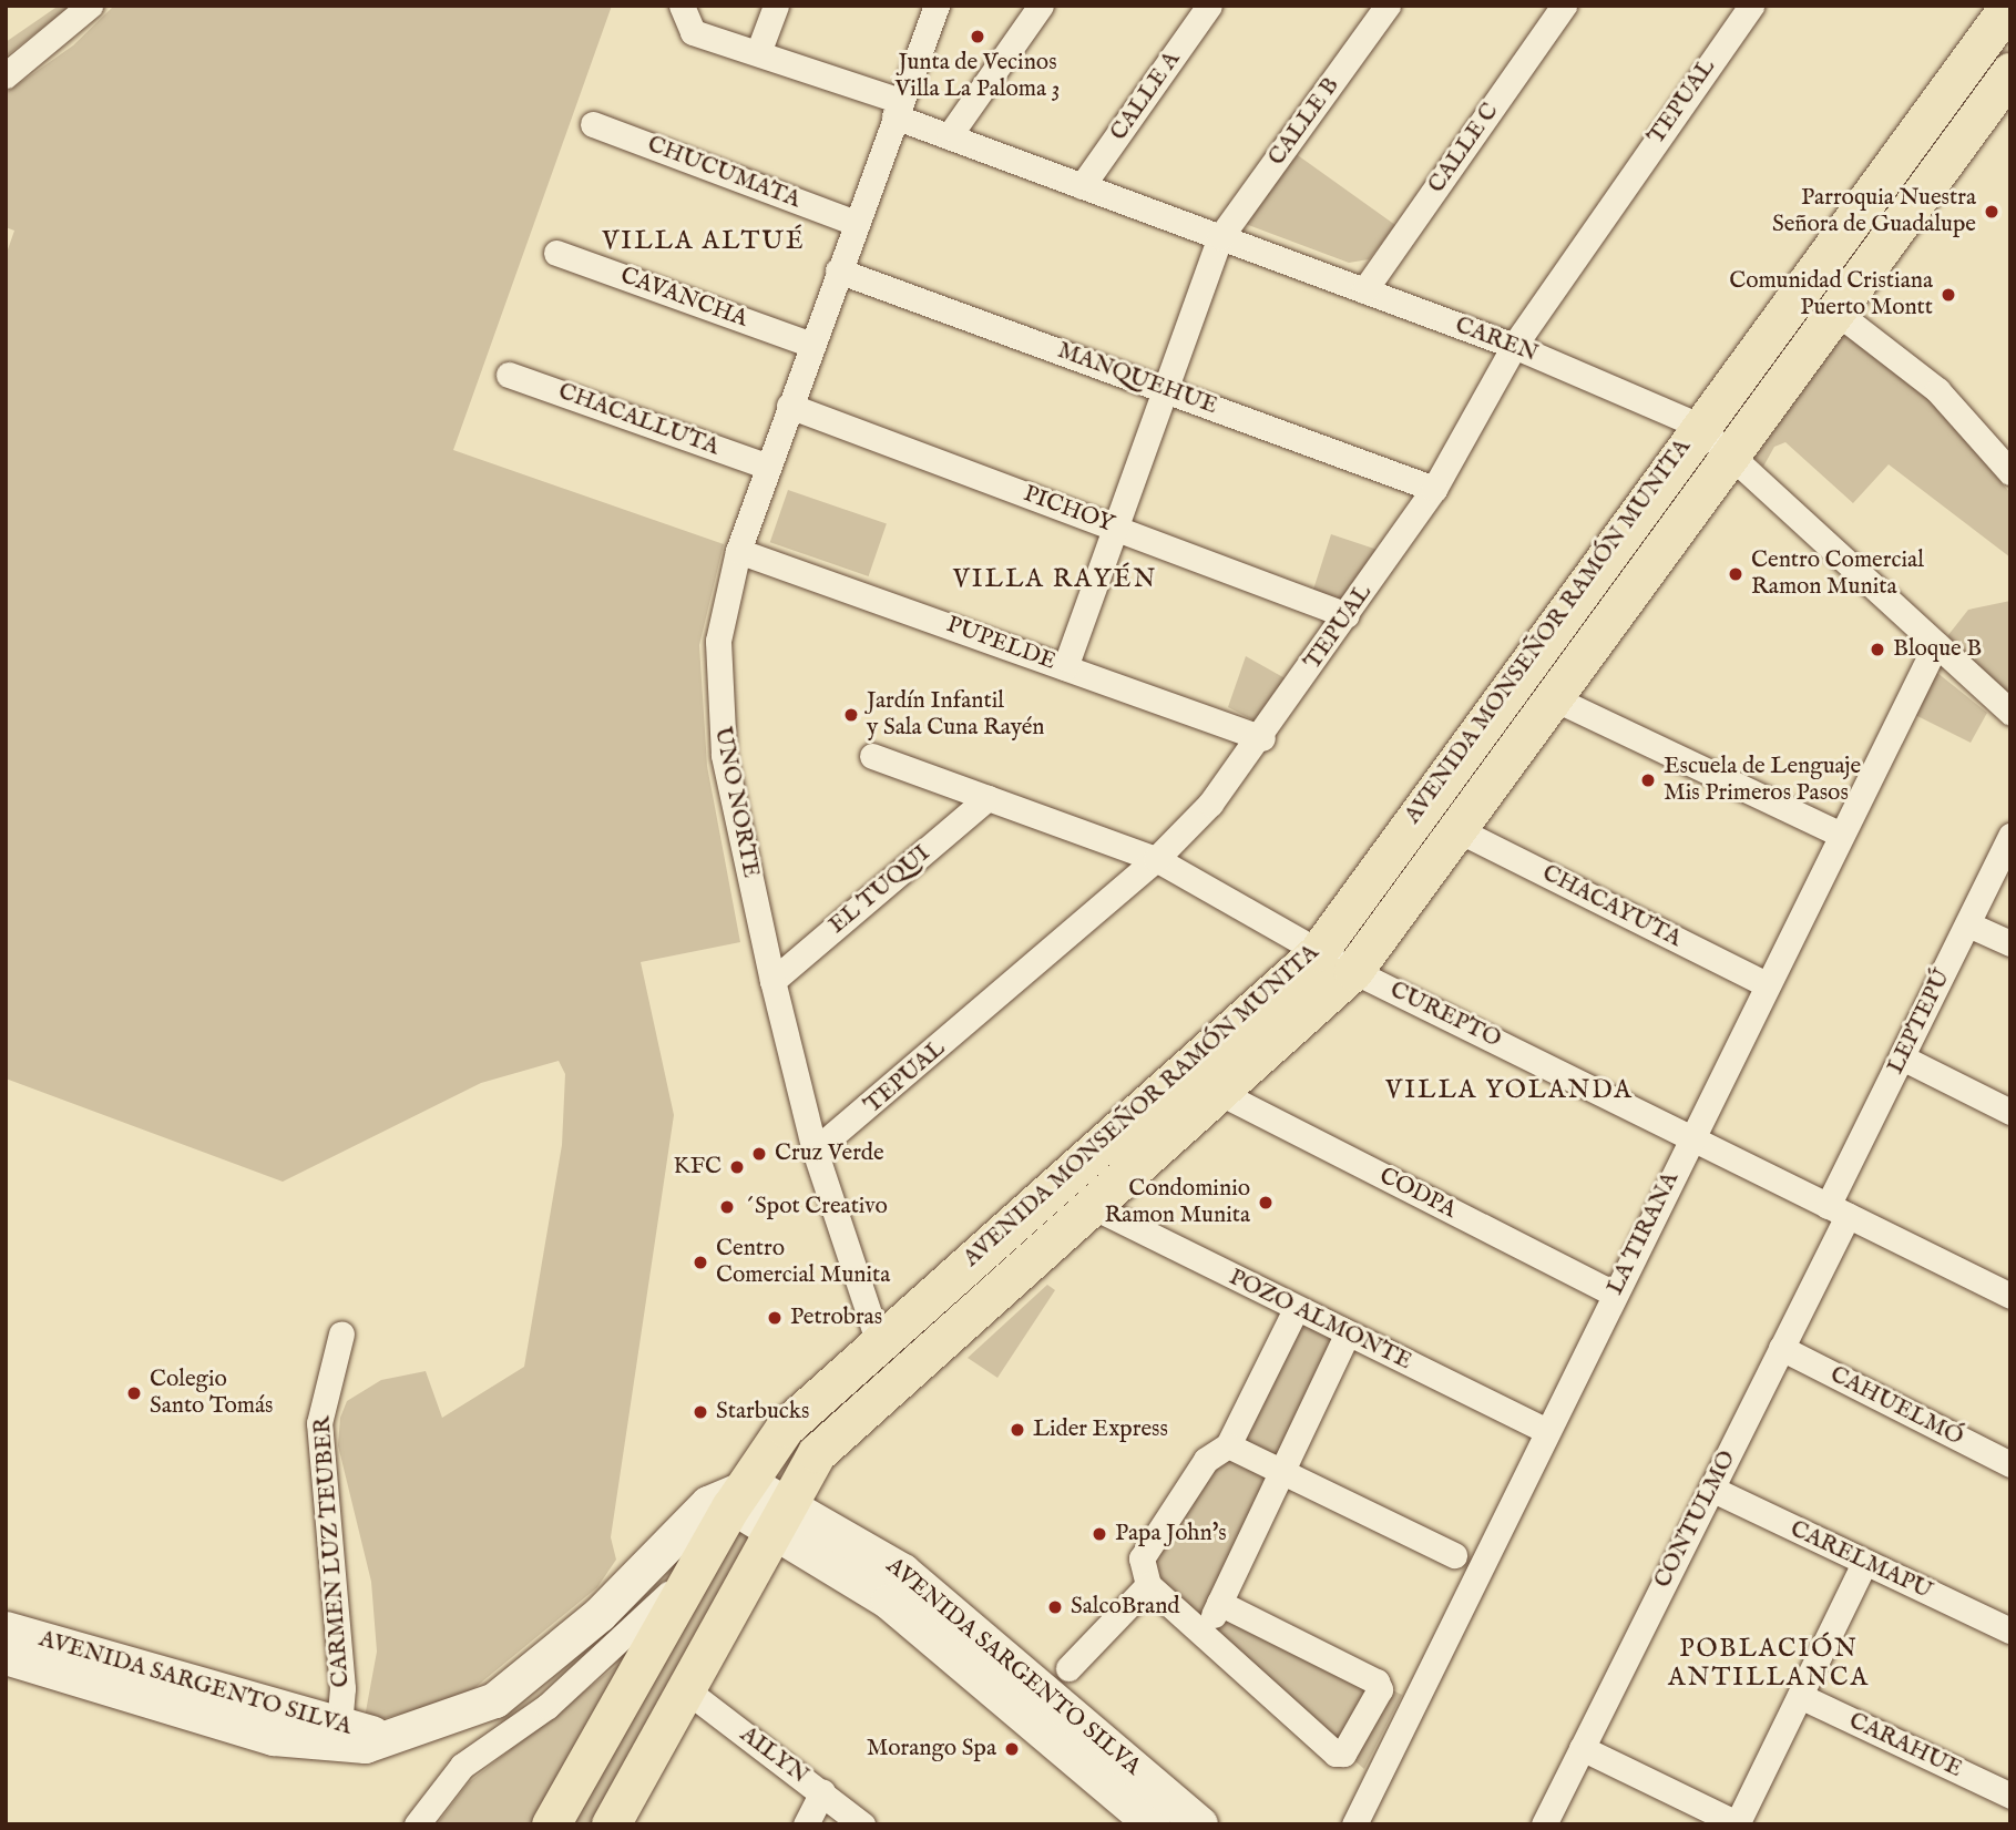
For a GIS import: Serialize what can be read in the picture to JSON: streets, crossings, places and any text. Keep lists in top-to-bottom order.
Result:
{
  "streets": {
    "main road": ["AVENIDA MONSEÑOR RAMÓN MUNITA", "AVENIDA SARGENTO SILVA"],
    "street": [
      "CALLE A",
      "TEPUAL",
      "CALLE B",
      "CALLE C",
      "CHUCUMATA",
      "CAVANCHA",
      "CAREN",
      "MANQUEHUE",
      "CHACALLUTA",
      "PICHOY",
      "PUPELDE",
      "UNO NORTE",
      "EL TUQUI",
      "CHACAYUTA",
      "CUREPTO",
      "LEPTEPÚ",
      "CODPA",
      "LA TIRANA",
      "POZO ALMONTE",
      "CAHUELMÓ",
      "CONTULMO",
      "CARMEN LUZ TEUBER",
      "CARELMAPU",
      "CARAHUE",
      "AILYN"
    ]
  },
  "crossings": [
    ["CALLE A", "CAREN"],
    ["TEPUAL", "CAREN"],
    ["TEPUAL", "MANQUEHUE"],
    ["TEPUAL", "PICHOY"],
    ["TEPUAL", "PUPELDE"],
    ["TEPUAL", "UNO NORTE"],
    ["TEPUAL", "CUREPTO"],
    ["CALLE B", "CAREN"],
    ["CALLE B", "MANQUEHUE"],
    ["CALLE B", "PICHOY"],
    ["CALLE B", "PUPELDE"],
    ["CALLE C", "CAREN"],
    ["CHUCUMATA", "UNO NORTE"],
    ["CAVANCHA", "UNO NORTE"],
    ["CAREN", "AVENIDA MONSEÑOR RAMÓN MUNITA"],
    ["CAREN", "UNO NORTE"],
    ["CAREN", "LA TIRANA"],
    ["MANQUEHUE", "UNO NORTE"],
    ["CHACALLUTA", "UNO NORTE"],
    ["PICHOY", "UNO NORTE"],
    ["AVENIDA MONSEÑOR RAMÓN MUNITA", "UNO NORTE"],
    ["AVENIDA MONSEÑOR RAMÓN MUNITA", "CHACAYUTA"],
    ["AVENIDA MONSEÑOR RAMÓN MUNITA", "CUREPTO"],
    ["AVENIDA MONSEÑOR RAMÓN MUNITA", "CODPA"],
    ["AVENIDA MONSEÑOR RAMÓN MUNITA", "POZO ALMONTE"],
    ["AVENIDA MONSEÑOR RAMÓN MUNITA", "AVENIDA SARGENTO SILVA"],
    ["AVENIDA MONSEÑOR RAMÓN MUNITA", "AILYN"],
    ["PUPELDE", "UNO NORTE"],
    ["UNO NORTE", "EL TUQUI"],
    ["EL TUQUI", "CUREPTO"],
    ["CHACAYUTA", "LA TIRANA"],
    ["CUREPTO", "LEPTEPÚ"],
    ["CUREPTO", "LA TIRANA"],
    ["CUREPTO", "CONTULMO"],
    ["LEPTEPÚ", "CONTULMO"],
    ["CODPA", "LA TIRANA"],
    ["LA TIRANA", "POZO ALMONTE"],
    ["CAHUELMÓ", "CONTULMO"],
    ["CONTULMO", "CARELMAPU"],
    ["CARMEN LUZ TEUBER", "AVENIDA SARGENTO SILVA"]
  ],
  "districts": [
    "VILLA ALTUÉ",
    "VILLA RAYÉN",
    "VILLA YOLANDA",
    "POBLACIÓN ANTILLANCA"
  ],
  "places": [
    "Junta de Vecinos Villa La Paloma 3",
    "Parroquia Nuestra Señora de Guadalupe",
    "Comunidad Cristiana Puerto Montt",
    "Centro Comercial Ramon Munita",
    "Bloque B",
    "Jardín Infantil y Sala Cuna Rayén",
    "Escuela de Lenguaje Mis Primeros Pasos",
    "Cruz Verde",
    "KFC",
    "Condominio Ramon Munita",
    "´Spot Creativo",
    "Centro Comercial Munita",
    "Petrobras",
    "Colegio Santo Tomás",
    "Starbucks",
    "Lider Express",
    "Papa John's",
    "SalcoBrand",
    "Morango Spa"
  ]
}
